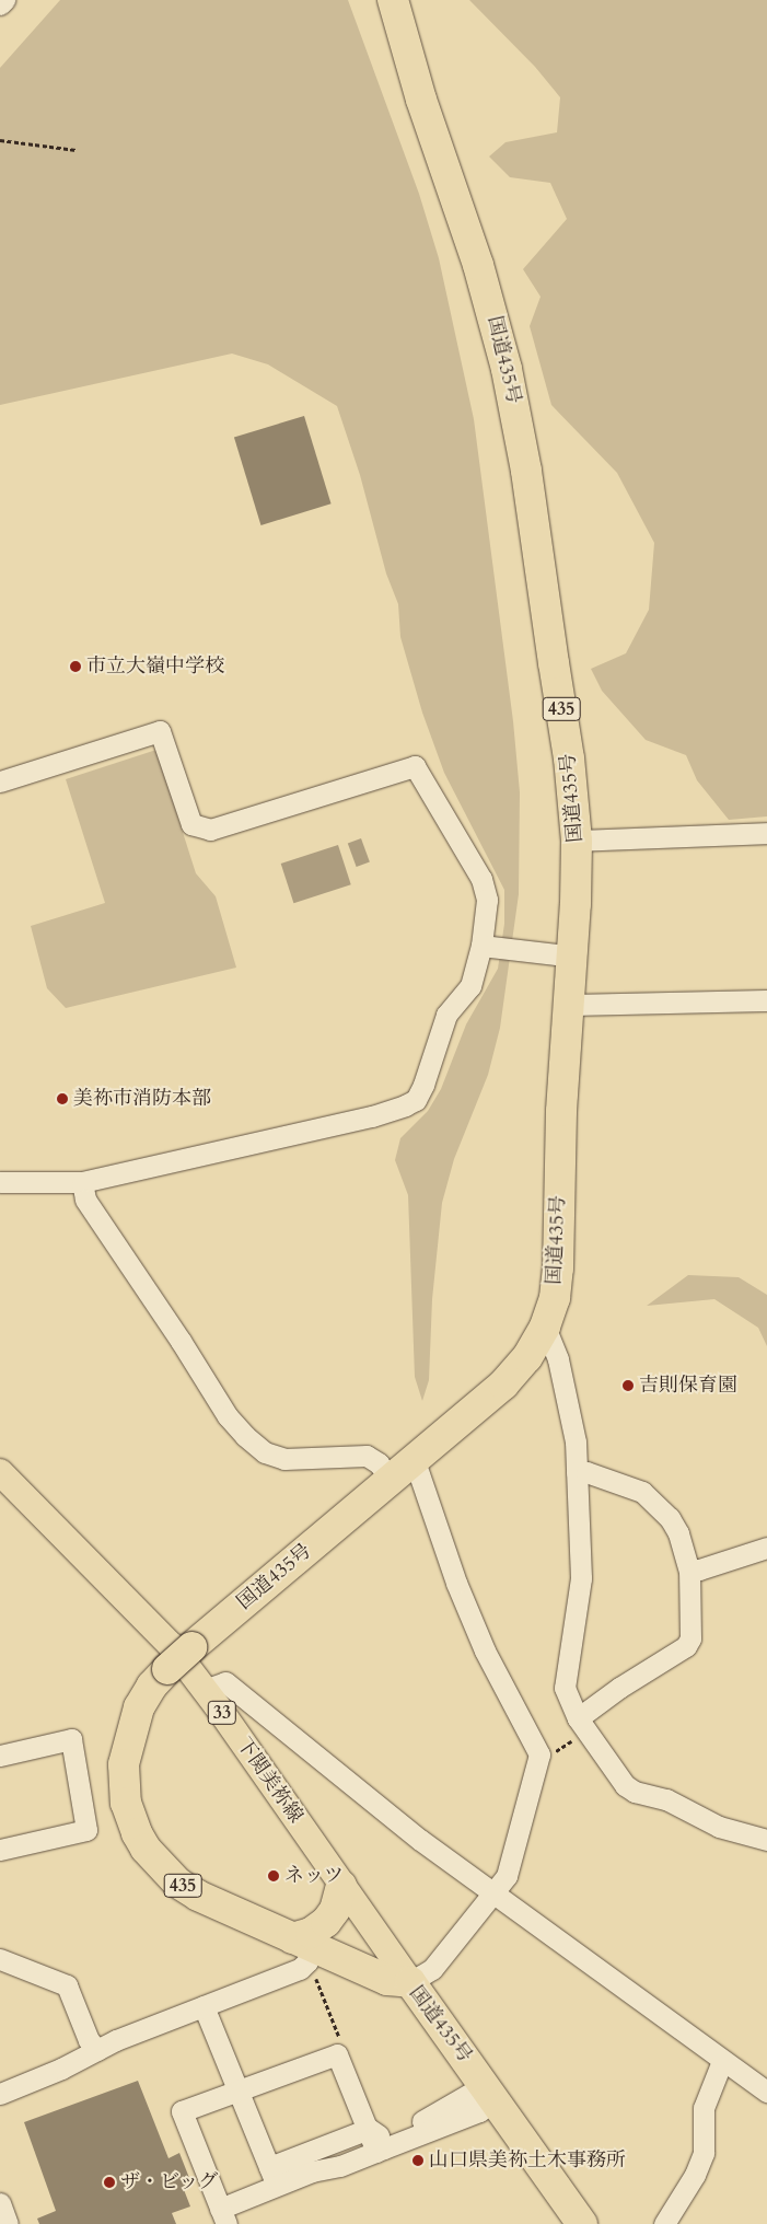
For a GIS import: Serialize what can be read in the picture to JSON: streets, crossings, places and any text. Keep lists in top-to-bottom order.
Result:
{
  "streets": {
    "highway": ["国道435号", "435"],
    "main road": ["33", "下関美祢線"]
  },
  "crossings": [
    ["国道435号", "下関美祢線"]
  ],
  "places": [
    "市立大嶺中学校",
    "美祢市消防本部",
    "吉則保育園",
    "ネッツ",
    "山口県美祢土木事務所",
    "ザ・ビッグ"
  ]
}
